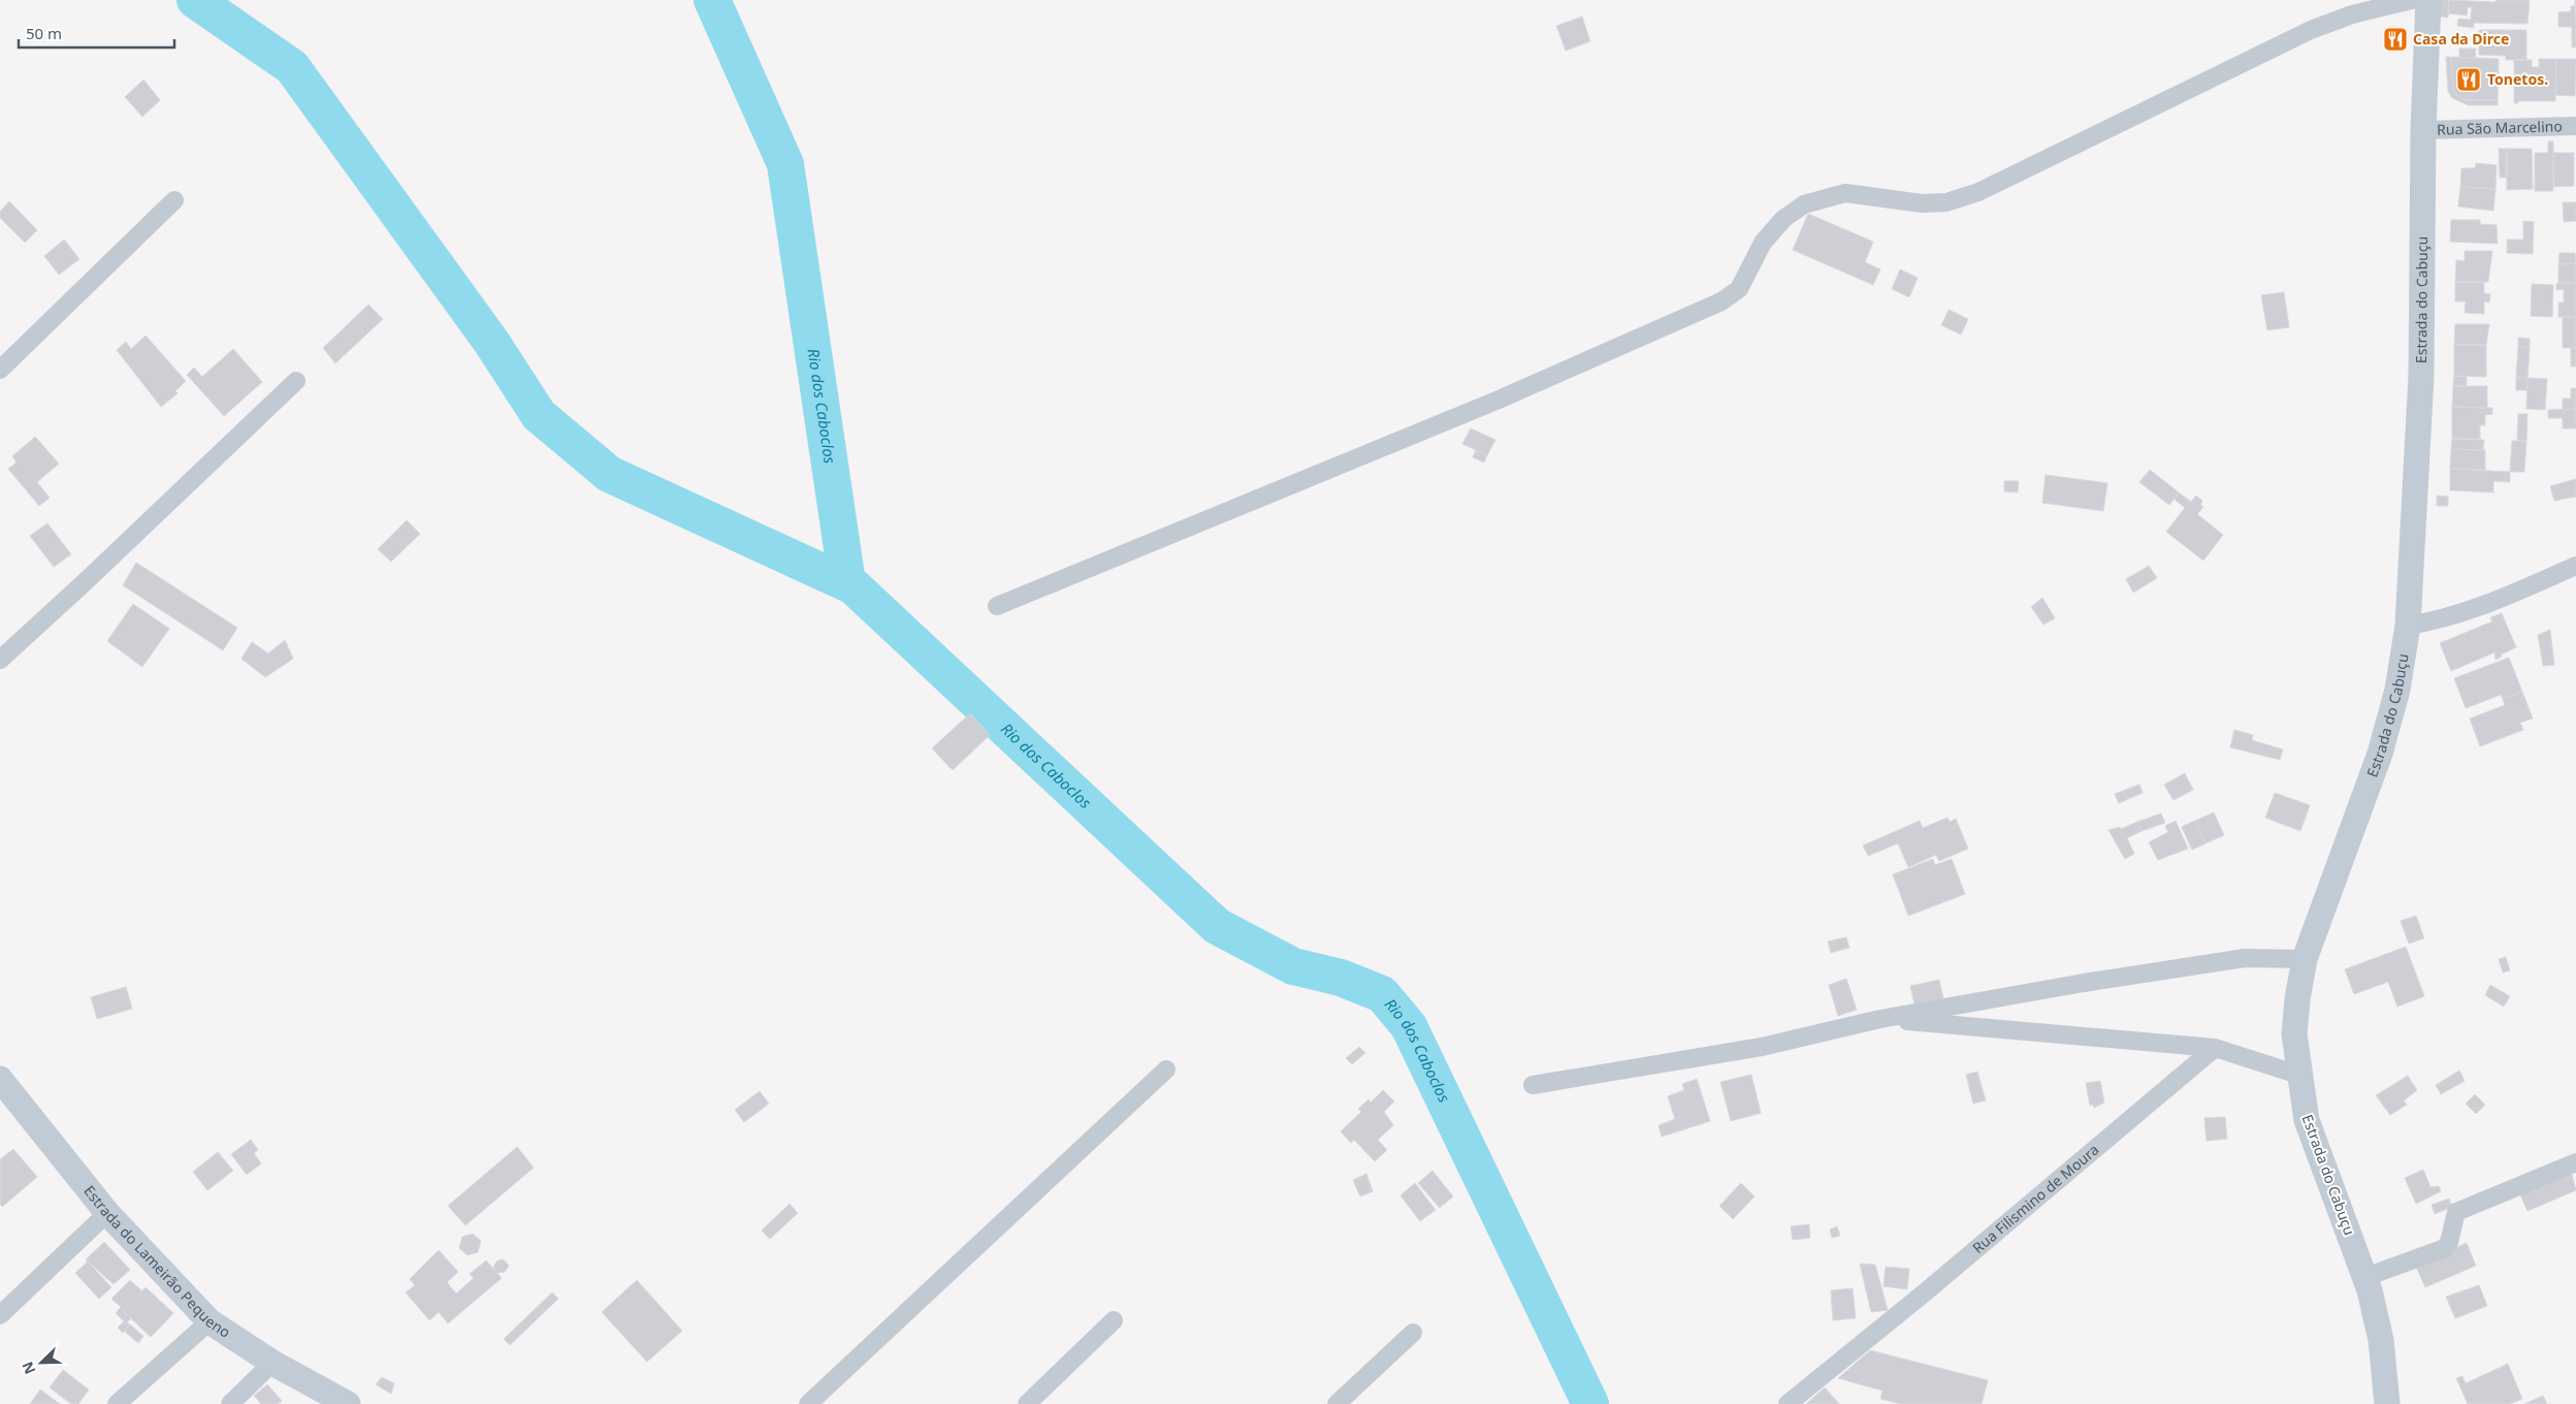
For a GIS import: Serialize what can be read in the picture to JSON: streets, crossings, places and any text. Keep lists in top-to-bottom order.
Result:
{
  "streets": {
    "street": [
      "Rua São Marcelino",
      "Estrada do Cabuçu",
      "Rua Filismino de Moura",
      "Estrada do Lameirão Pequeno"
    ]
  },
  "crossings": [
    ["Rua São Marcelino", "Estrada do Cabuçu"]
  ],
  "water": ["Rio dos Caboclos"],
  "places": {
    "restaurant": ["Casa da Dirce", "Tonetos."]
  },
  "scale_bar": "50 m",
  "north": "bottom left"
}
